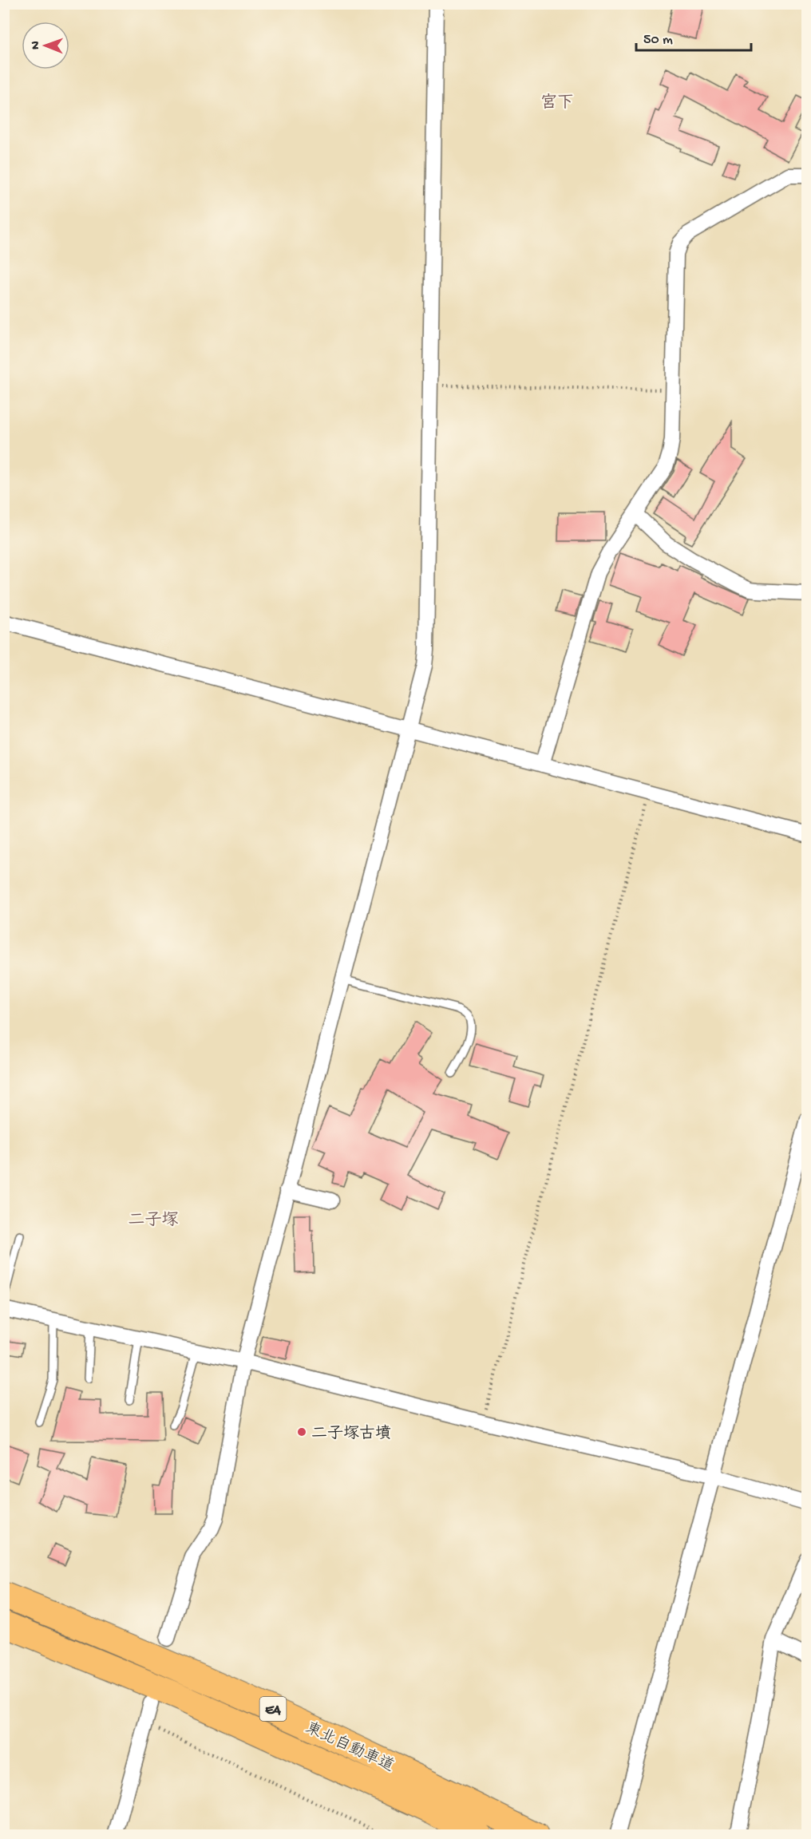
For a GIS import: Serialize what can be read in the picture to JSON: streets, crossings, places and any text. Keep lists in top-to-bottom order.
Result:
{
  "streets": {
    "highway": ["E4", "東北自動車道"]
  },
  "districts": ["宮下", "二子塚"],
  "places": ["二子塚古墳"],
  "scale_bar": "50 m",
  "north": "left"
}
